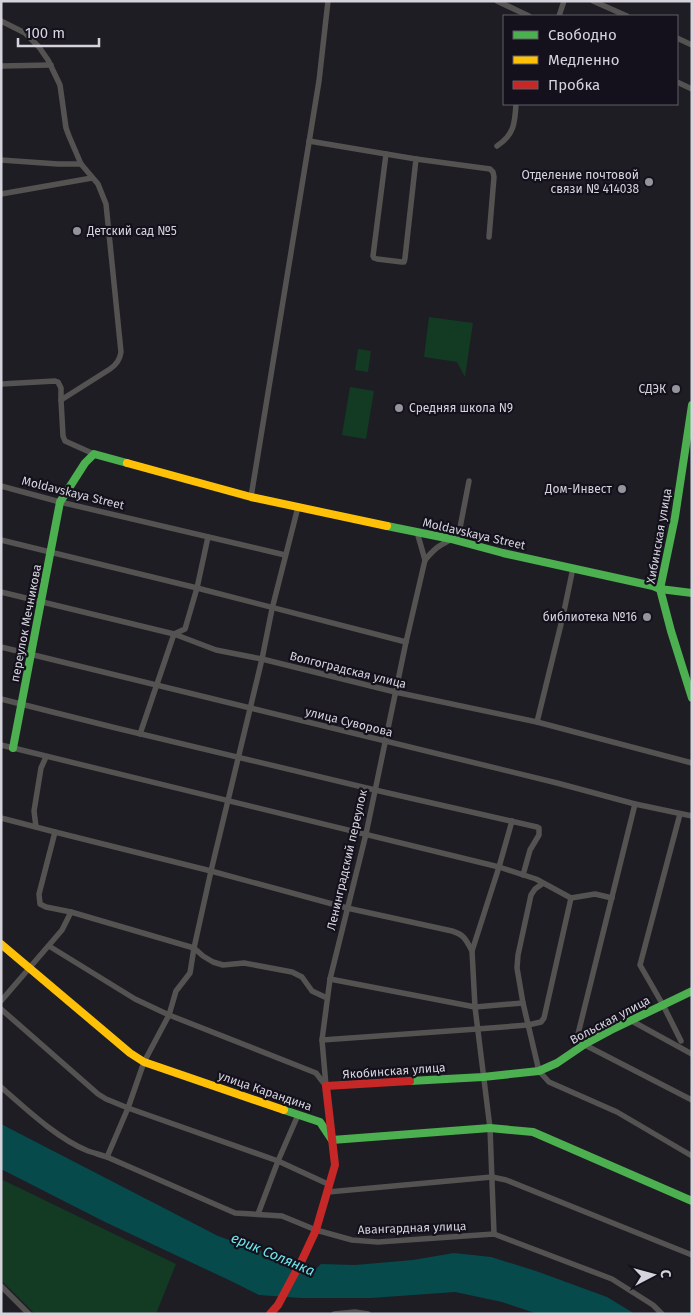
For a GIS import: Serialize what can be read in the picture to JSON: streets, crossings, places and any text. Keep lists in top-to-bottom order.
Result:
{
  "streets": {
    "street": [
      "Moldavskaya Street",
      "Хибинская улица",
      "переулок Мечникова",
      "Волгоградская улица",
      "улица Суворова",
      "Ленинградский переулок",
      "Вольская улица",
      "Якобинская улица",
      "улица Карандина",
      "Авангардная улица"
    ]
  },
  "crossings": [
    ["Moldavskaya Street", "Хибинская улица"],
    ["Moldavskaya Street", "переулок Мечникова"],
    ["переулок Мечникова", "Волгоградская улица"],
    ["переулок Мечникова", "улица Суворова"],
    ["Волгоградская улица", "Ленинградский переулок"],
    ["улица Суворова", "Ленинградский переулок"],
    ["Ленинградский переулок", "Якобинская улица"],
    ["Ленинградский переулок", "улица Карандина"],
    ["Ленинградский переулок", "Авангардная улица"],
    ["Вольская улица", "Якобинская улица"]
  ],
  "water": ["ерик Солянка"],
  "places": [
    "Отделение почтовой связи № 414038",
    "Детский сад №5",
    "СДЭК",
    "Средняя школа N9",
    "Дом-Инвест",
    "библиотека №16"
  ],
  "legend": ["Свободно", "Медленно", "Пробка"],
  "scale_bar": "100 m",
  "north": "right"
}
